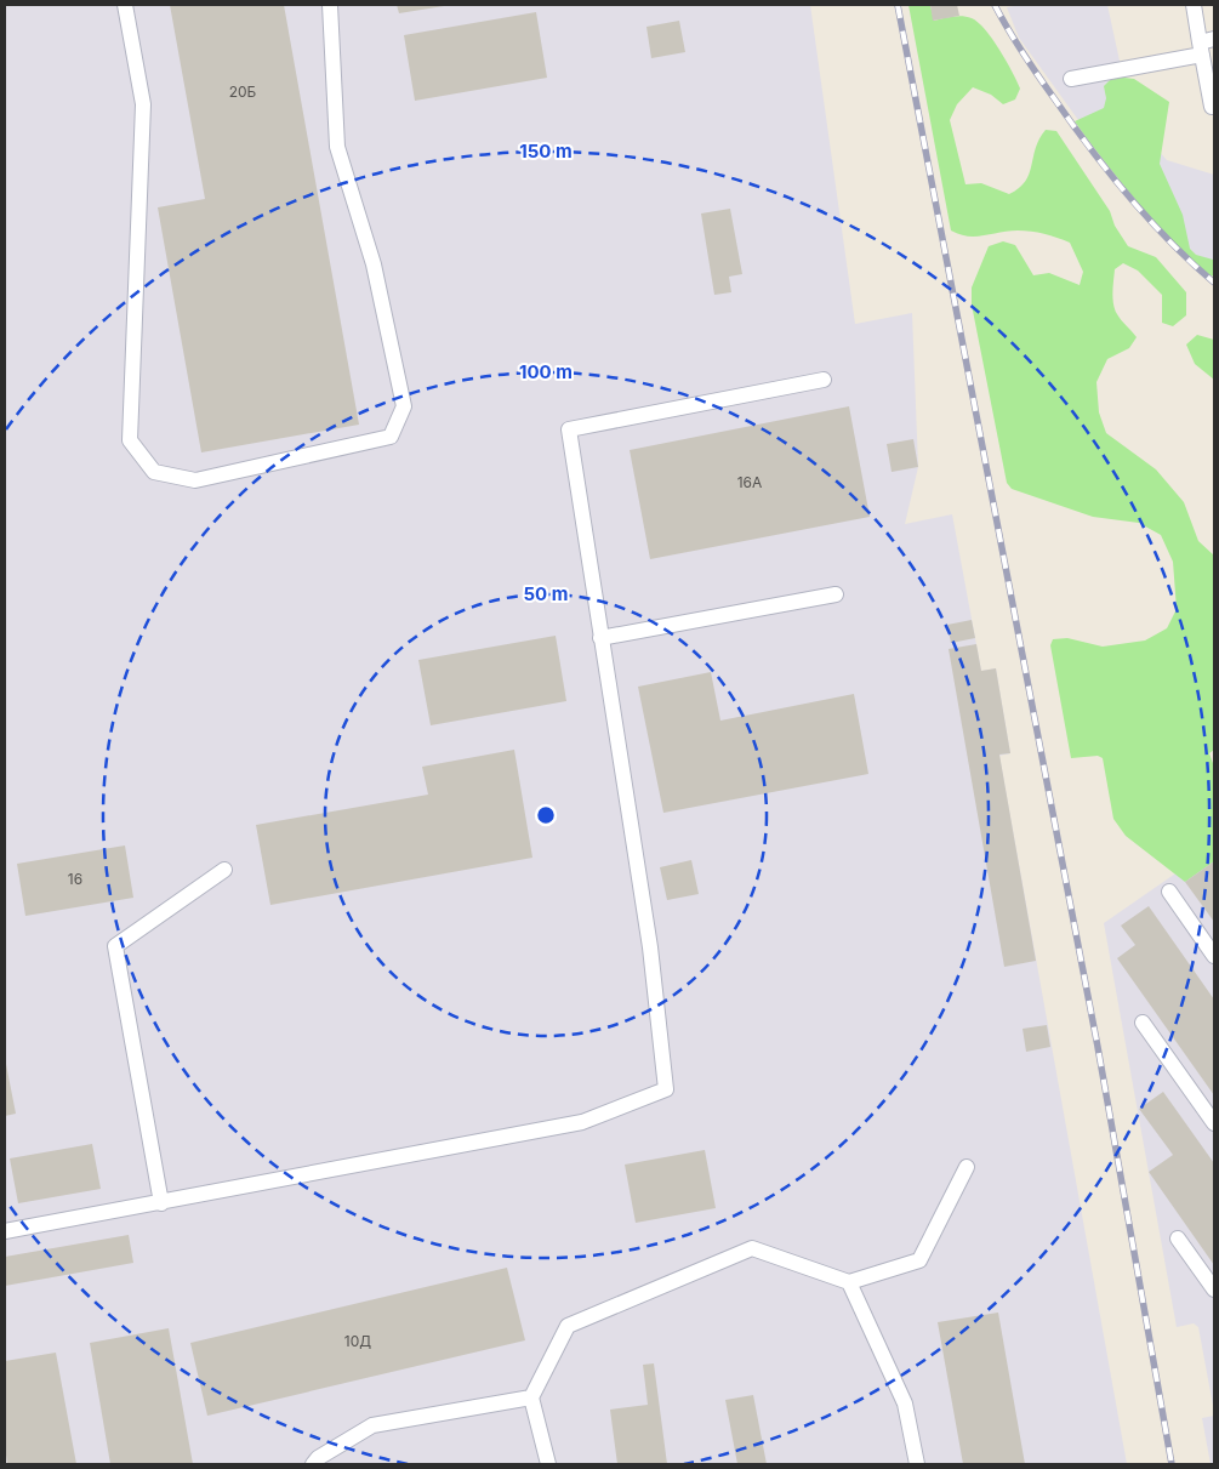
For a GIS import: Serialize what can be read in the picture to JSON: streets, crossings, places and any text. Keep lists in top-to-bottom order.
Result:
{
  "house_numbers": [
    "20Б",
    "16А",
    "16",
    "10Д"
  ],
  "rings": ["150 m", "100 m", "50 m"]
}
